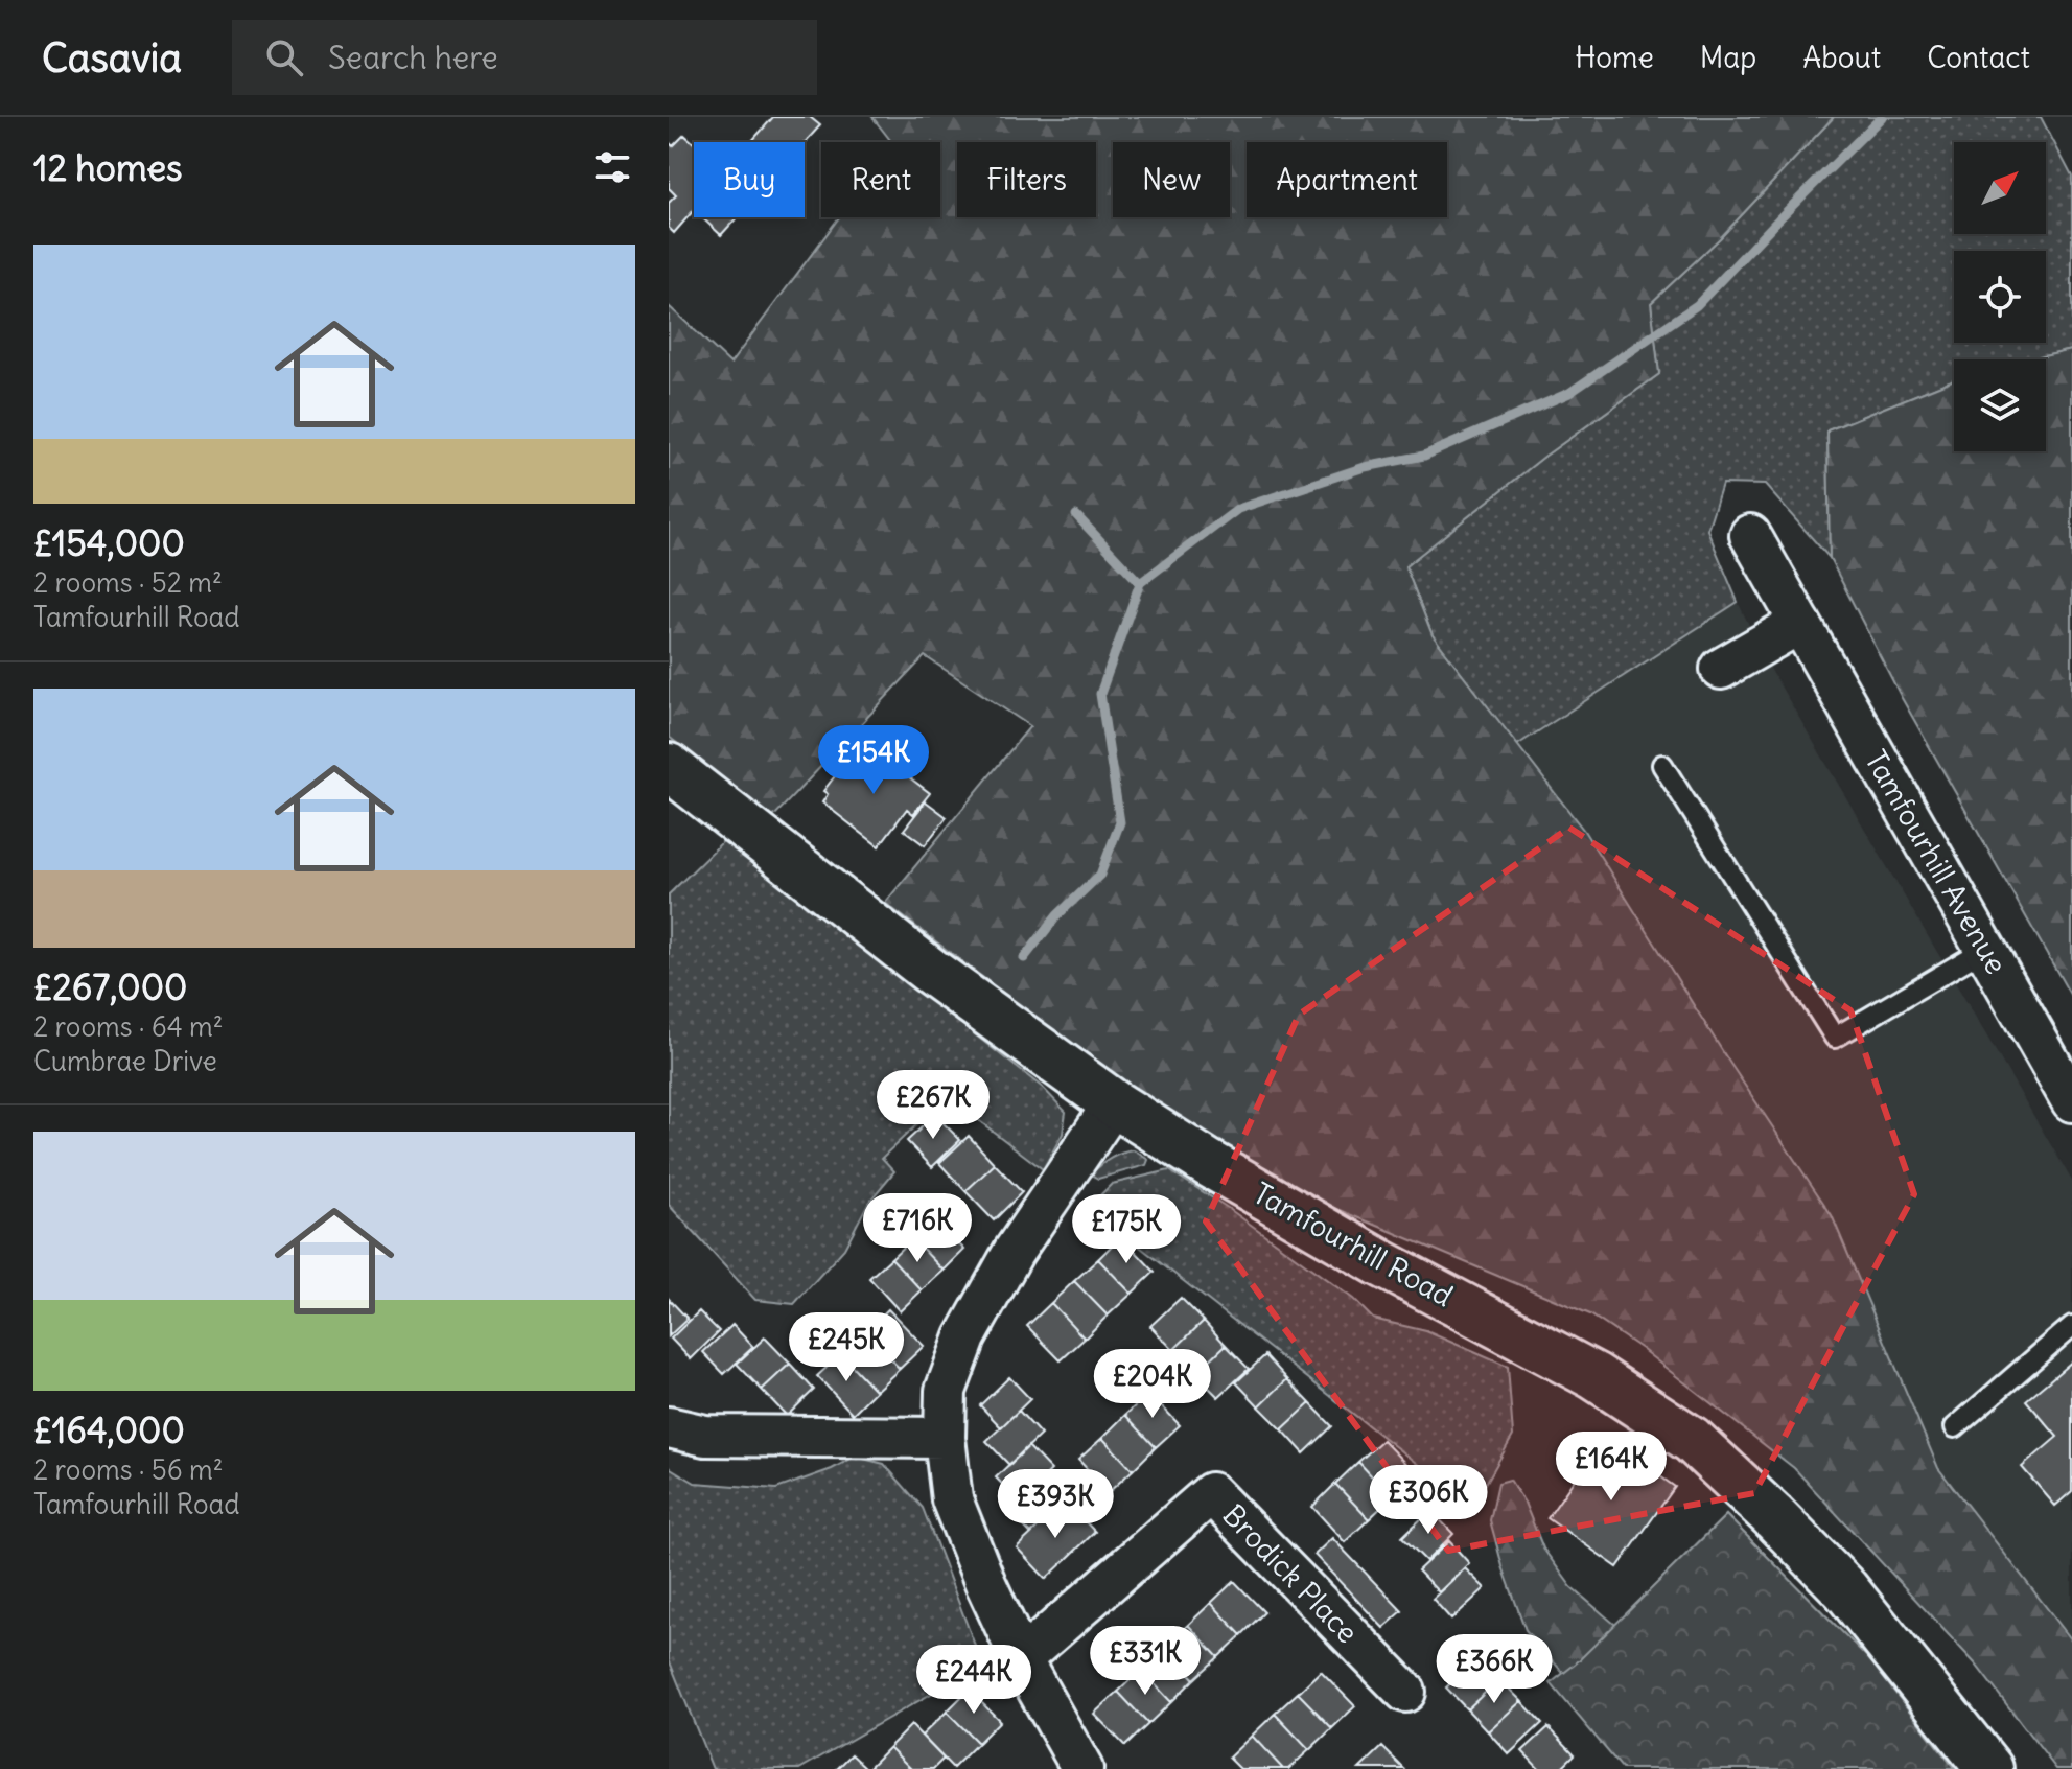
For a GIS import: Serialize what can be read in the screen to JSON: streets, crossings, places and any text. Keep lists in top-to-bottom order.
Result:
{
  "streets": {
    "main road": ["Tamfourhill Road"],
    "street": ["Tamfourhill Avenue", "Brodick Place"]
  },
  "north": "top right",
  "page": {
    "header": "Casavia",
    "search": "Search here",
    "nav": [
      "Home",
      "Map",
      "About",
      "Contact"
    ],
    "heading": "12 homes",
    "chip": [
      "Buy",
      "Rent",
      "Filters",
      "New",
      "Apartment"
    ],
    "list": [
      {
        "name": "£154,000",
        "note": "2 rooms · 52 m² · Tamfourhill Road"
      },
      {
        "name": "£267,000",
        "note": "2 rooms · 64 m² · Cumbrae Drive"
      },
      {
        "name": "£164,000",
        "note": "2 rooms · 56 m² · Tamfourhill Road"
      }
    ],
    "price": [
      "£154K",
      "£267K",
      "£716K",
      "£175K",
      "£245K",
      "£204K",
      "£164K",
      "£306K",
      "£393K",
      "£331K",
      "£366K",
      "£244K"
    ]
  }
}
